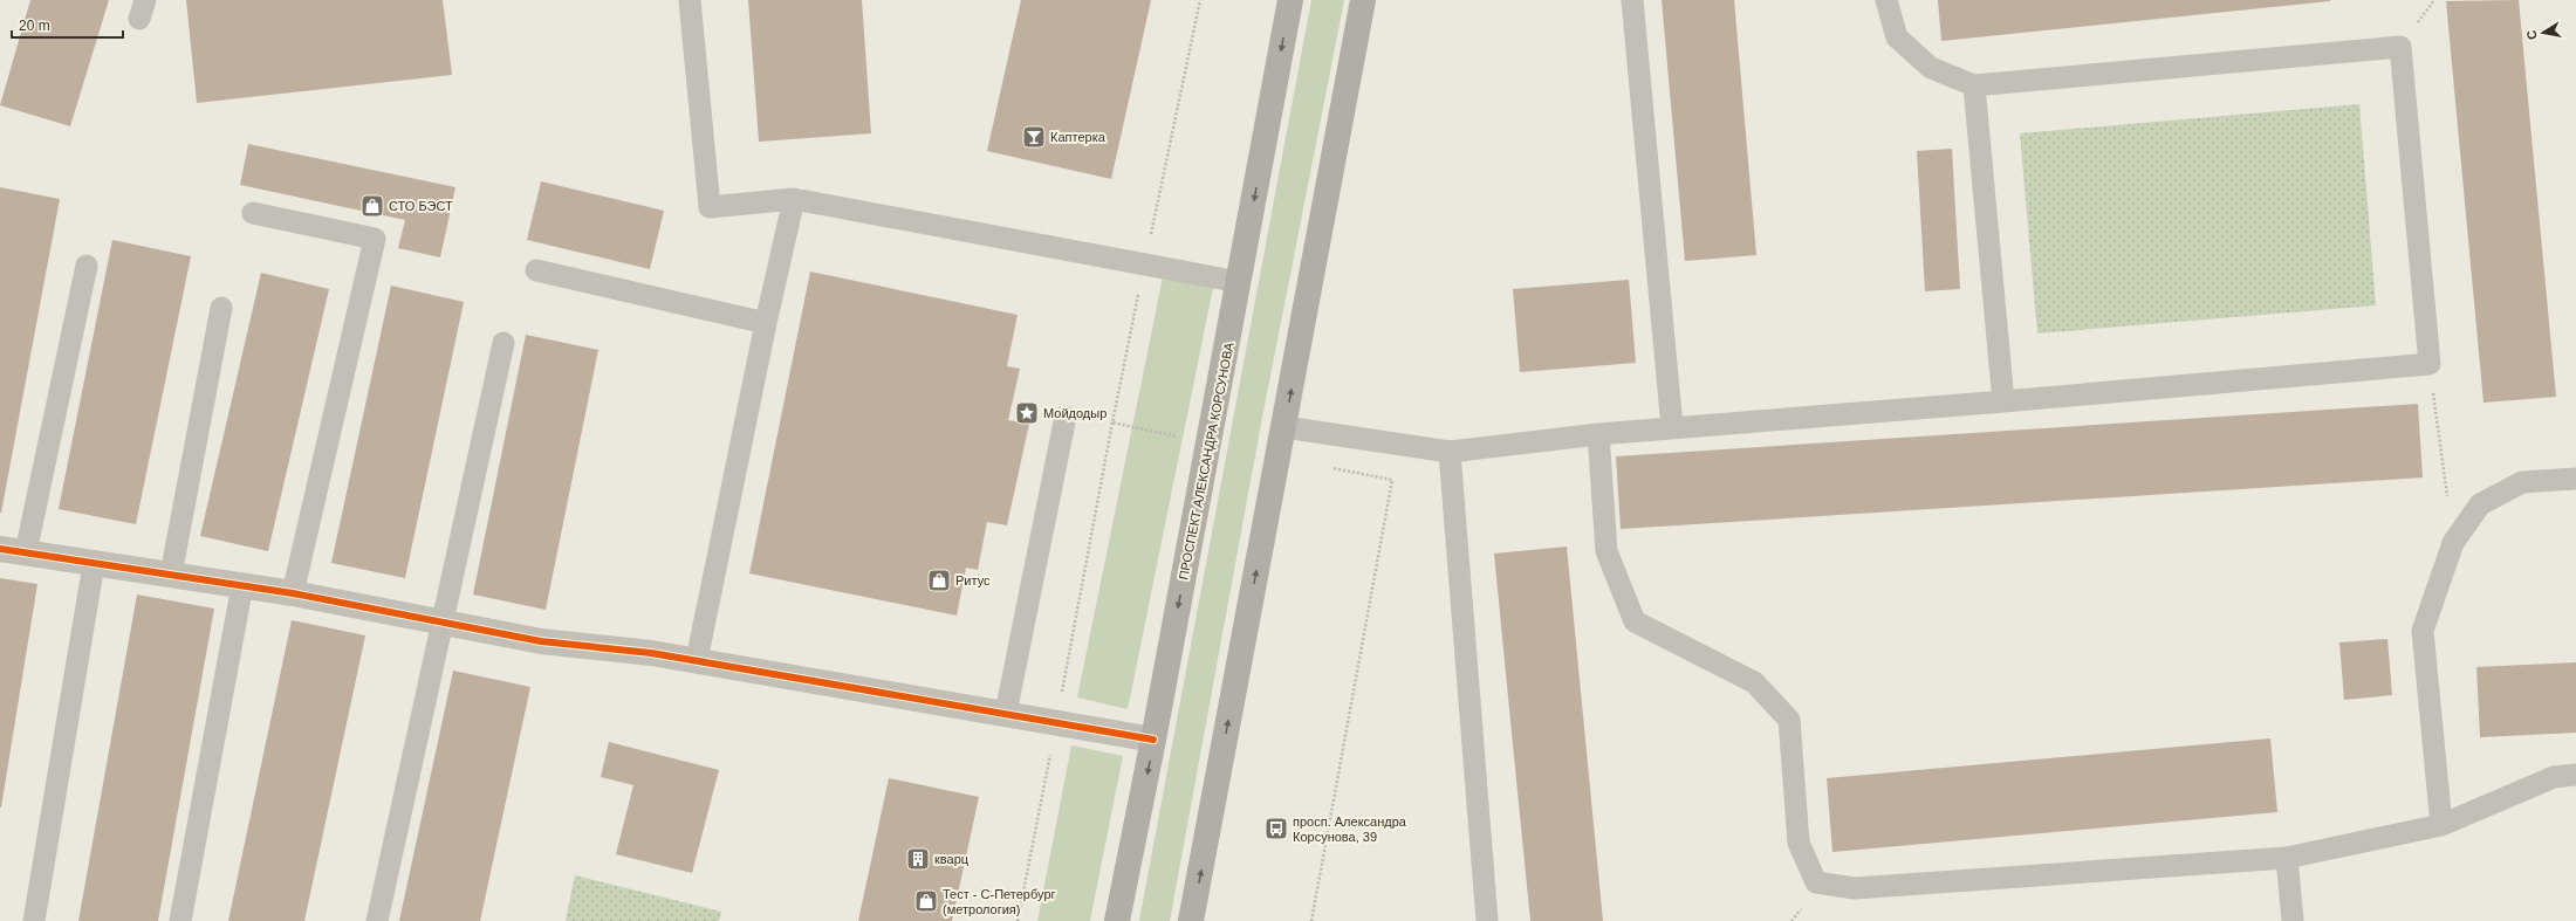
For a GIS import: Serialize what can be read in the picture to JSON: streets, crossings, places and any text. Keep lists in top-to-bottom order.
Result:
{
  "streets": {
    "main road": ["ПРОСПЕКТ АЛЕКСАНДРА КОРСУНОВА"]
  },
  "places": {
    "bar": ["Каптерка"],
    "shop": ["СТО БЭСТ", "Ритус", "Тест - С-Петербург (метрология)"],
    "place": ["Мойдодыр"],
    "bus stop": ["просп. Александра Корсунова, 39"],
    "building": ["кварц"]
  },
  "scale_bar": "20 m",
  "north": "left"
}
